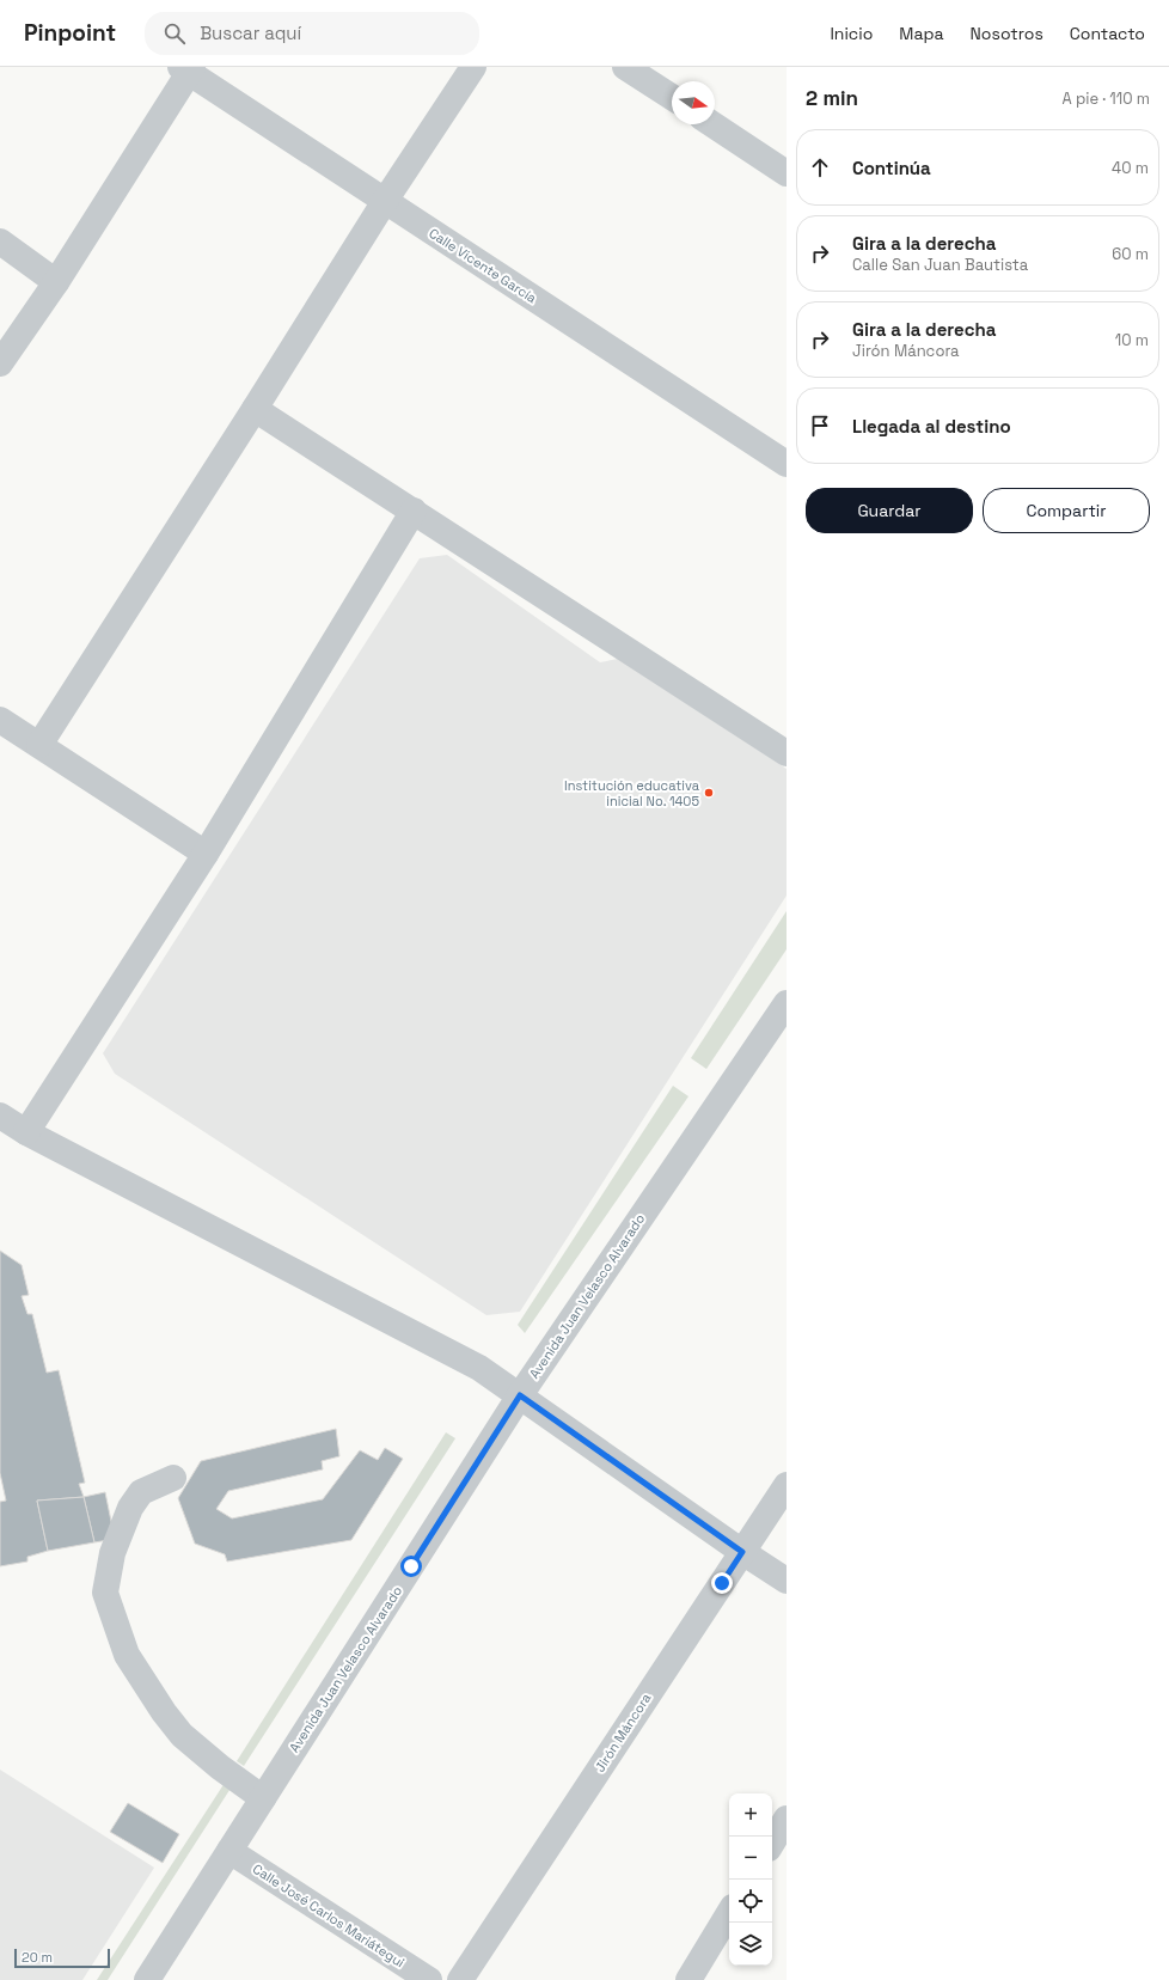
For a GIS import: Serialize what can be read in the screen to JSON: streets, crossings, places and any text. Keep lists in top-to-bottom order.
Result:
{
  "streets": {
    "street": [
      "Calle Vicente García",
      "Avenida Juan Velasco Alvarado",
      "Jirón Máncora",
      "Calle José Carlos Mariátegui"
    ]
  },
  "crossings": [
    ["Avenida Juan Velasco Alvarado", "Calle José Carlos Mariátegui"]
  ],
  "places": ["Institución educativa inicial No. 1405"],
  "scale_bar": "20 m",
  "north": "right",
  "page": {
    "header": "Pinpoint",
    "search": "Buscar aquí",
    "nav": [
      "Inicio",
      "Mapa",
      "Nosotros",
      "Contacto"
    ],
    "heading": ["2 min", "A pie · 110 m"],
    "list": [
      ["Continúa", "40 m"],
      ["Gira a la derecha", "Calle San Juan Bautista", "60 m"],
      ["Gira a la derecha", "Jirón Máncora", "10 m"],
      "Llegada al destino"
    ],
    "buttons": ["Guardar", "Compartir"],
    "map_buttons": ["+", "−"],
    "scale": "20 m"
  }
}
